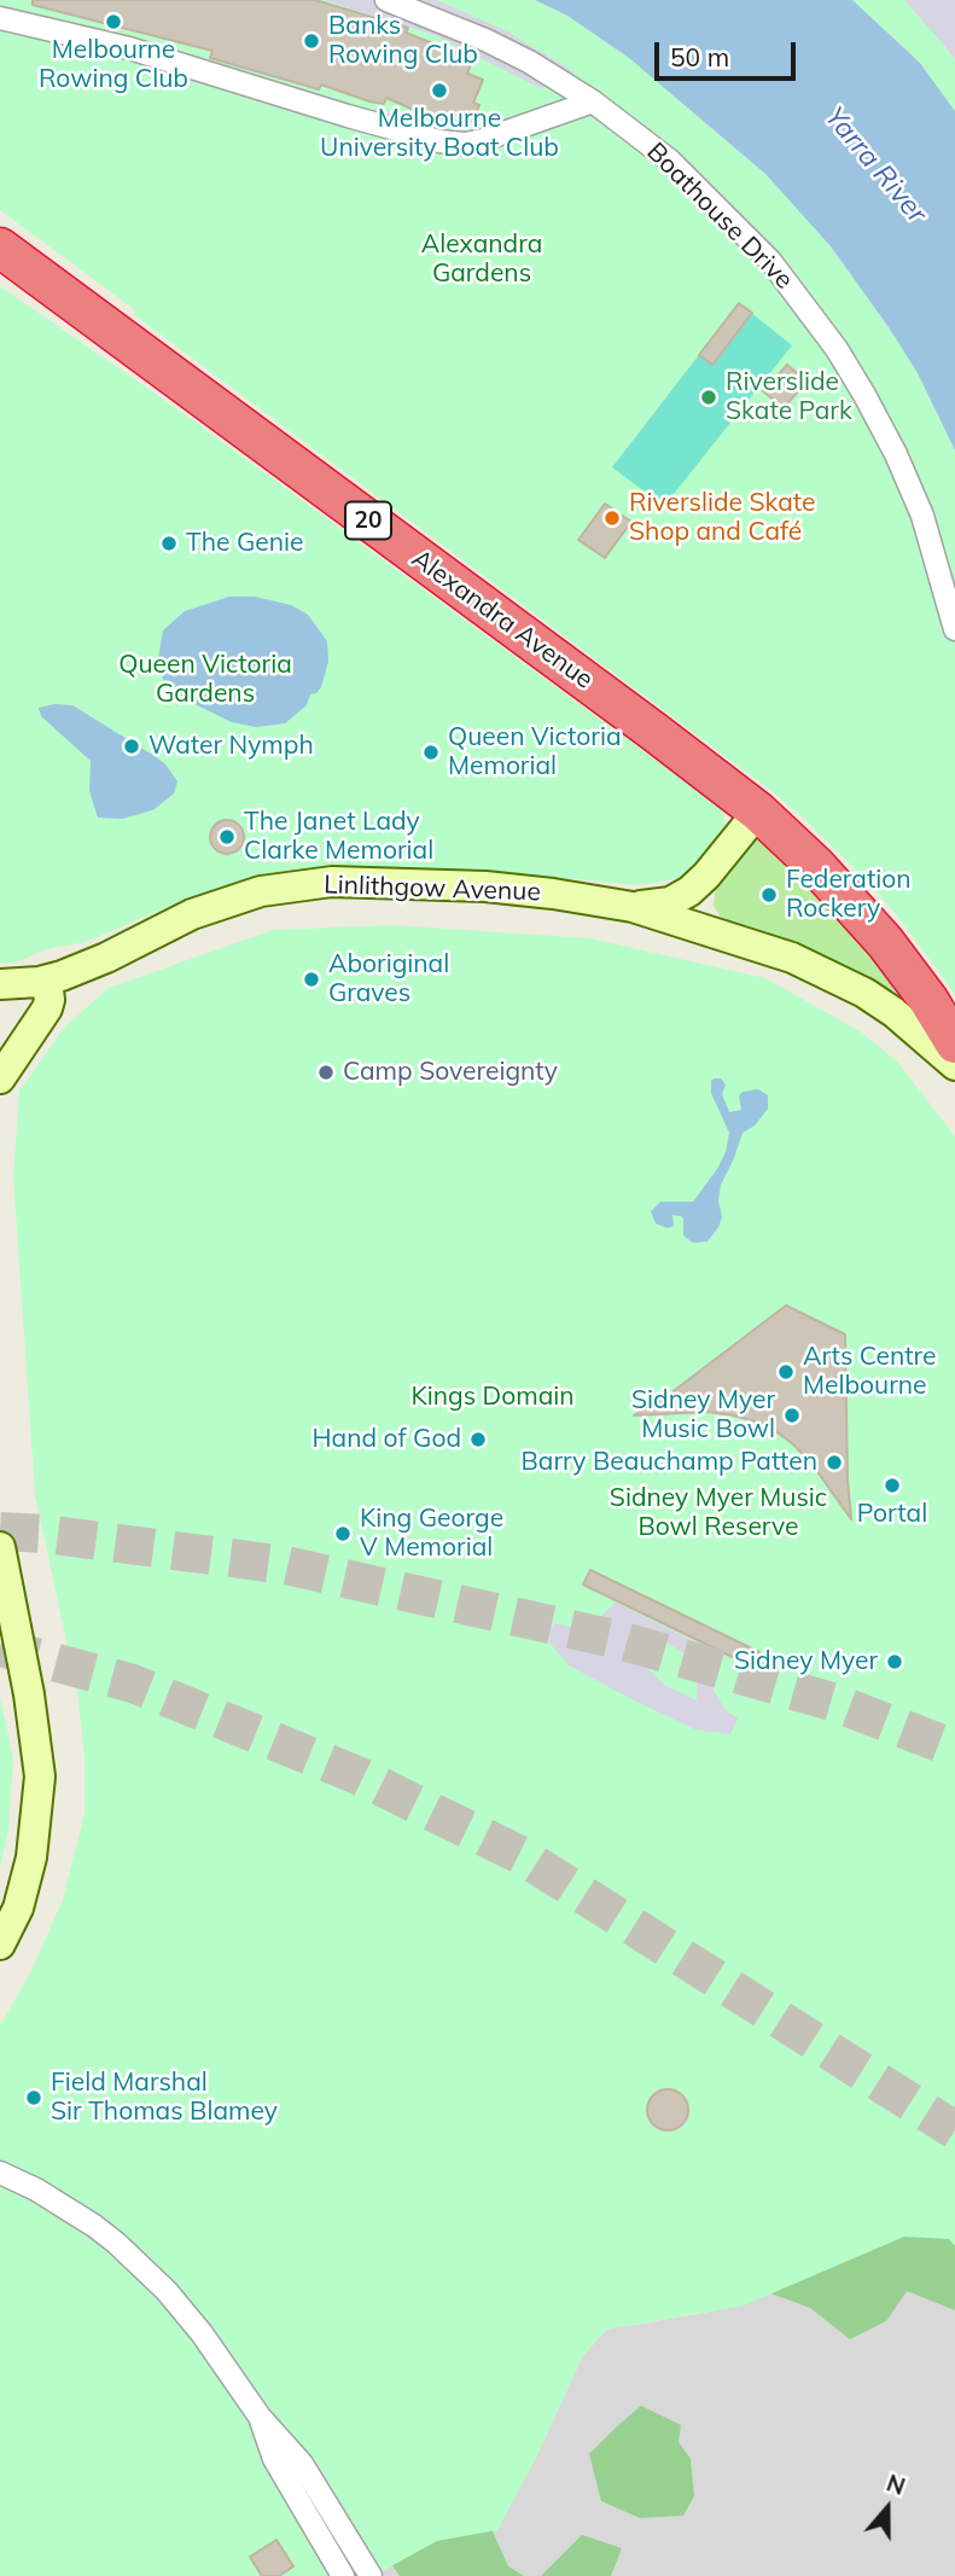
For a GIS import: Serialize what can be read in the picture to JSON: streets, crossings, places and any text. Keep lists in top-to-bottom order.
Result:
{
  "streets": {
    "highway": ["20", "Alexandra Avenue"],
    "street": ["Boathouse Drive", "Linlithgow Avenue"]
  },
  "crossings": [
    ["Alexandra Avenue", "Linlithgow Avenue"]
  ],
  "water": ["Yarra River"],
  "parks": [
    "Alexandra Gardens",
    "Queen Victoria Gardens",
    "Kings Domain",
    "Sidney Myer Music Bowl Reserve"
  ],
  "places": [
    "Melbourne Rowing Club",
    "Banks Rowing Club",
    "Melbourne University Boat Club",
    "Riverslide Skate Park",
    "Riverslide Skate Shop and Café",
    "The Genie",
    "Water Nymph",
    "Queen Victoria Memorial",
    "The Janet Lady Clarke Memorial",
    "Federation Rockery",
    "Aboriginal Graves",
    "Camp Sovereignty",
    "Arts Centre Melbourne",
    "Sidney Myer Music Bowl",
    "Hand of God",
    "Barry Beauchamp Patten",
    "Portal",
    "King George V Memorial",
    "Sidney Myer",
    "Field Marshal Sir Thomas Blamey"
  ],
  "scale_bar": "50 m",
  "north": "top"
}
